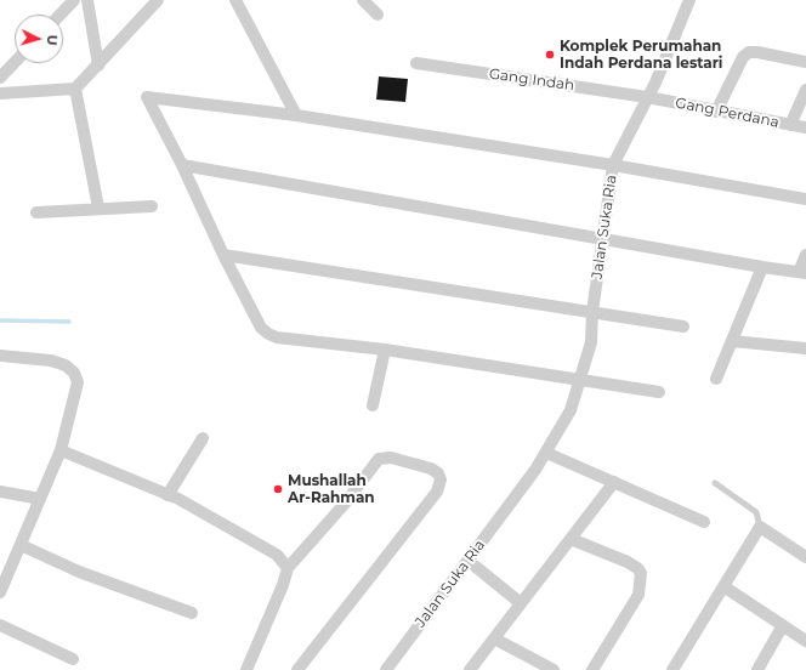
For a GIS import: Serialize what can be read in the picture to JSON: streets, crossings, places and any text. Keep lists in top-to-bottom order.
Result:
{
  "streets": {
    "street": ["Gang Indah", "Gang Perdana", "Jalan Suka Ria"]
  },
  "crossings": [
    ["Gang Indah", "Gang Perdana"],
    ["Gang Indah", "Jalan Suka Ria"],
    ["Gang Perdana", "Jalan Suka Ria"]
  ],
  "places": ["Komplek Perumahan Indah Perdana lestari", "Mushallah Ar-Rahman"],
  "north": "right"
}
